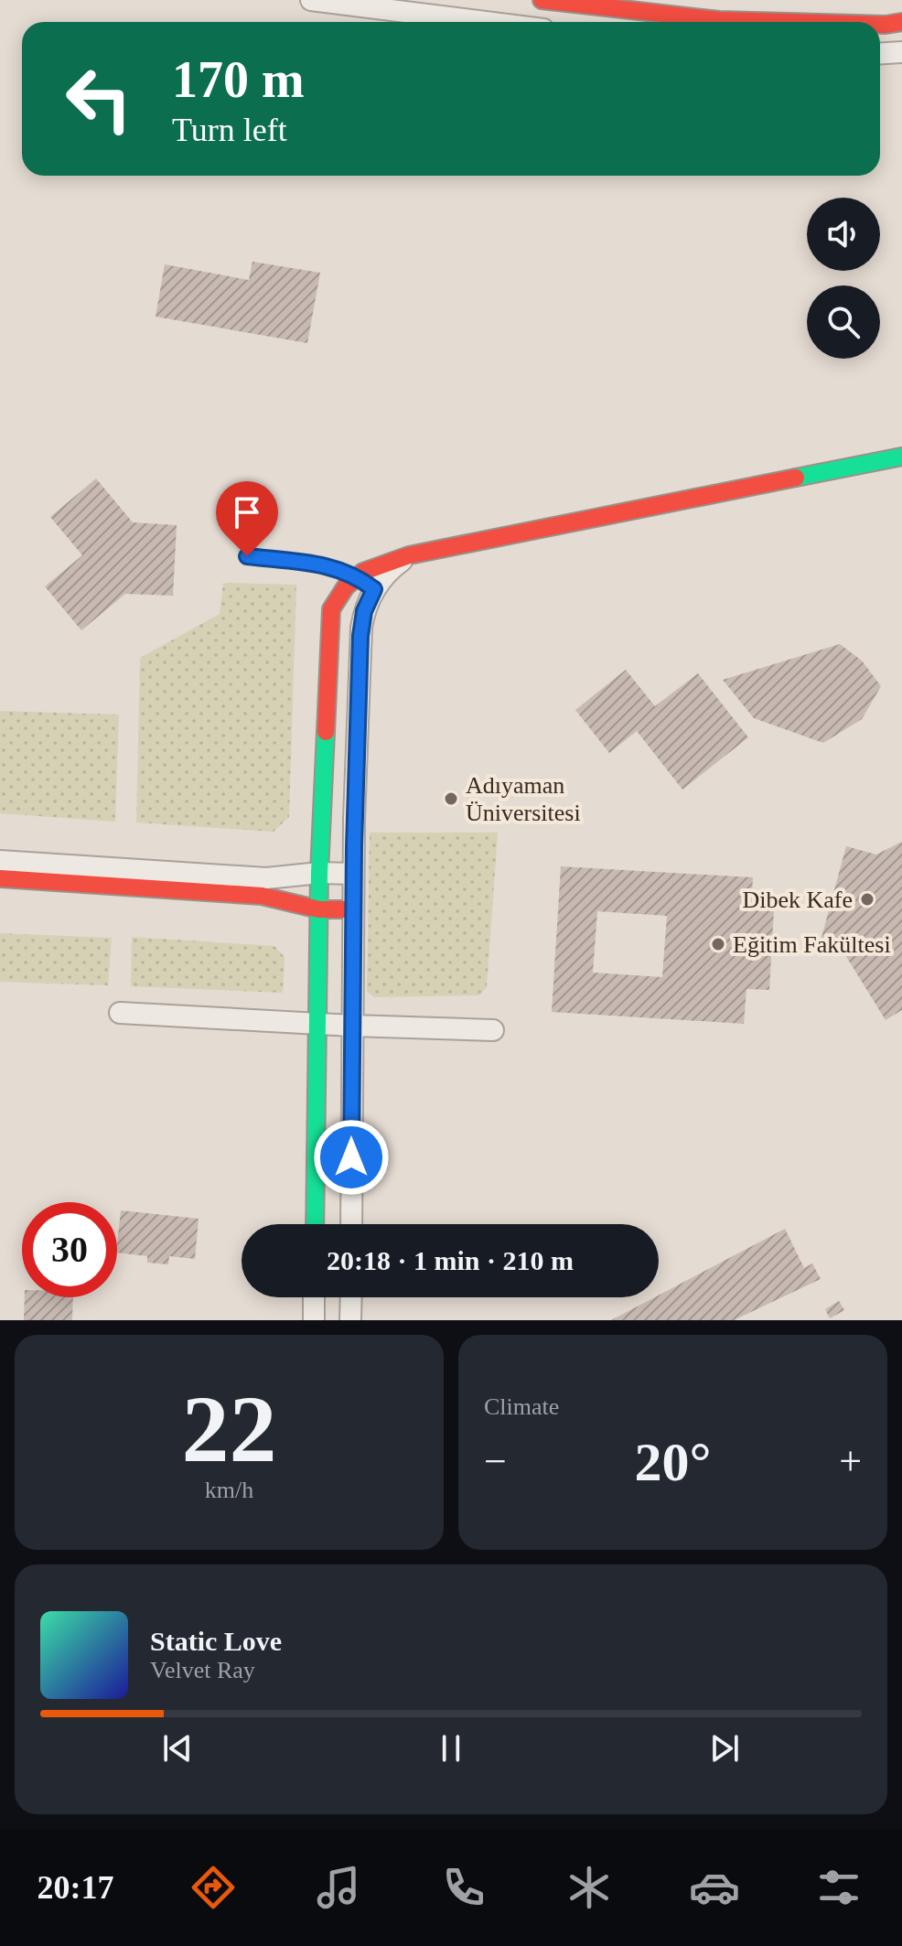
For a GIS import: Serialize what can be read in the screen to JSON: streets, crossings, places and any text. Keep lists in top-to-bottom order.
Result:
{
  "places": ["Adıyaman Üniversitesi", "Dibek Kafe", "Eğitim Fakültesi"],
  "page": {
    "turn": ["170 m", "Turn left"],
    "limit": "30",
    "trip": "20:18 · 1 min · 210 m",
    "tile": [
      ["22", "km/h"],
      "Climate"
    ],
    "heat": ["−", "20°", "+"],
    "song": ["Static Love", "Velvet Ray"],
    "tabs": "20:17"
  }
}
